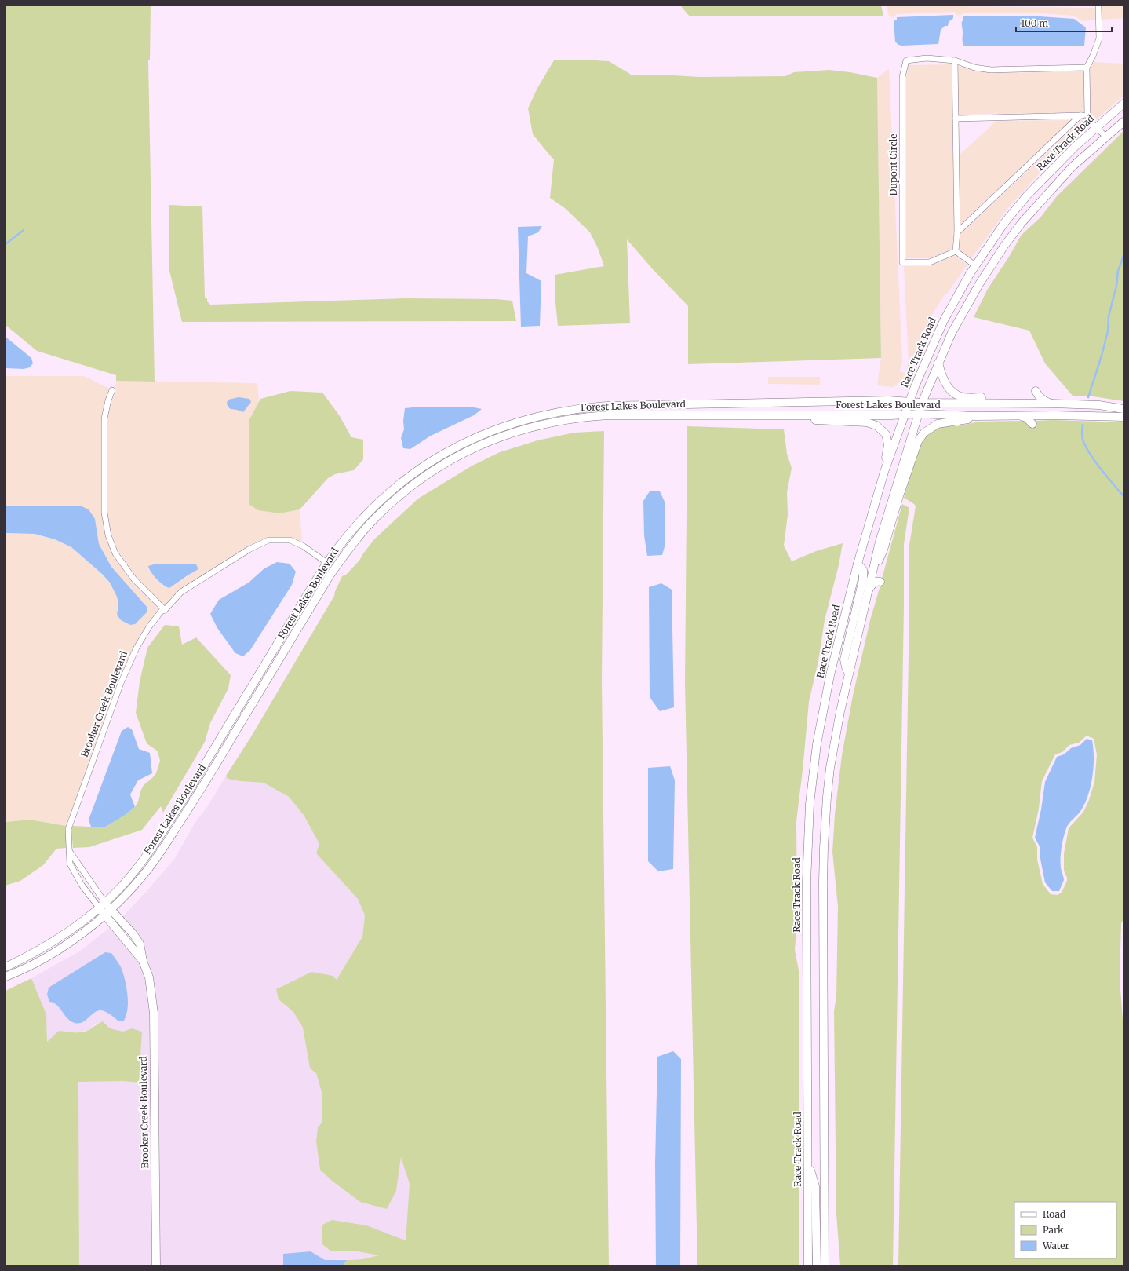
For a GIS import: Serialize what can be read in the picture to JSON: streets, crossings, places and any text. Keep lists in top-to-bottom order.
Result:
{
  "streets": {
    "main road": ["Race Track Road", "Forest Lakes Boulevard", "Brooker Creek Boulevard"],
    "street": ["Dupont Circle"]
  },
  "crossings": [
    ["Race Track Road", "Forest Lakes Boulevard"],
    ["Forest Lakes Boulevard", "Brooker Creek Boulevard"]
  ],
  "legend": ["Road", "Park", "Water"],
  "scale_bar": "100 m"
}
